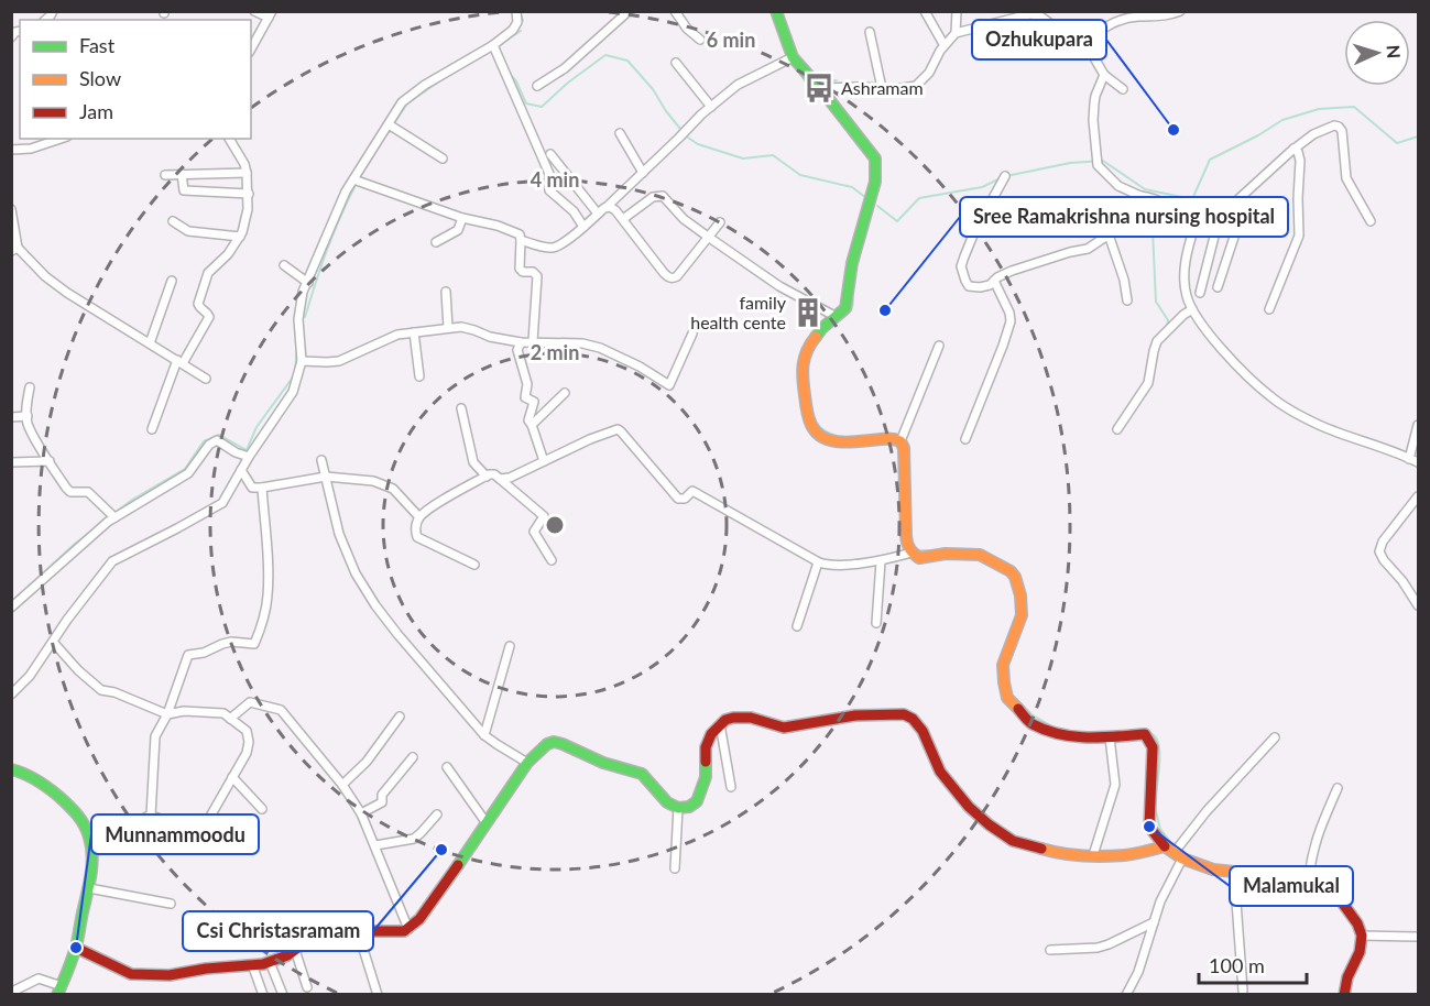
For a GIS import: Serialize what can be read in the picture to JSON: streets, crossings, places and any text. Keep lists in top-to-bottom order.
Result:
{
  "places": {
    "bus stop": ["Ashramam"],
    "other": [
      "Ozhukupara",
      "Sree Ramakrishna nursing hospital",
      "Malamukal",
      "Csi Christasramam",
      "Munnammoodu"
    ],
    "building": ["family health cente"]
  },
  "legend": ["Fast", "Slow", "Jam"],
  "scale_bar": "100 m",
  "north": "right",
  "rings": ["6 min", "4 min", "2 min"]
}
